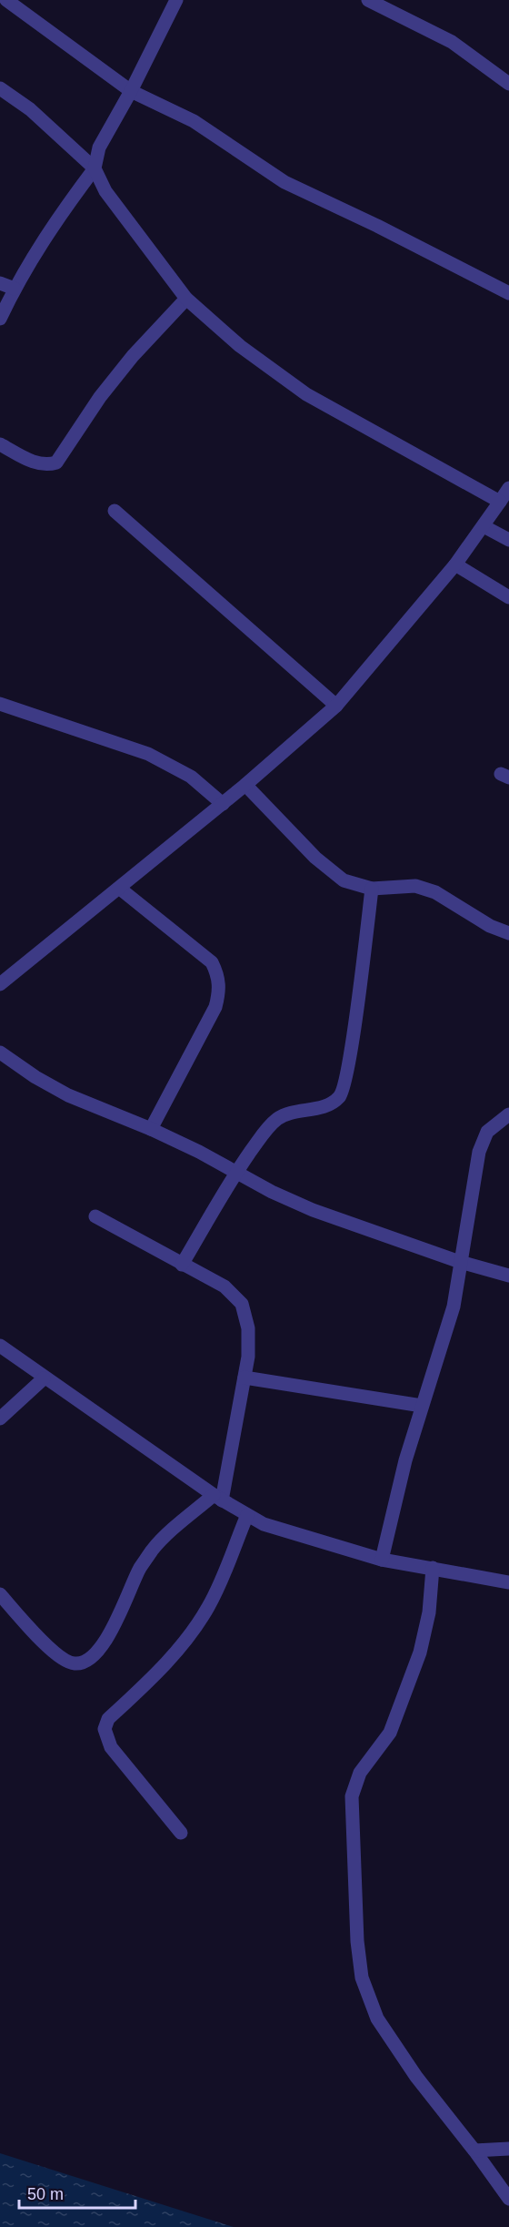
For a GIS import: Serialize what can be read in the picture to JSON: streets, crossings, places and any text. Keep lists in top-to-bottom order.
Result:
{
  "scale_bar": "50 m"
}
